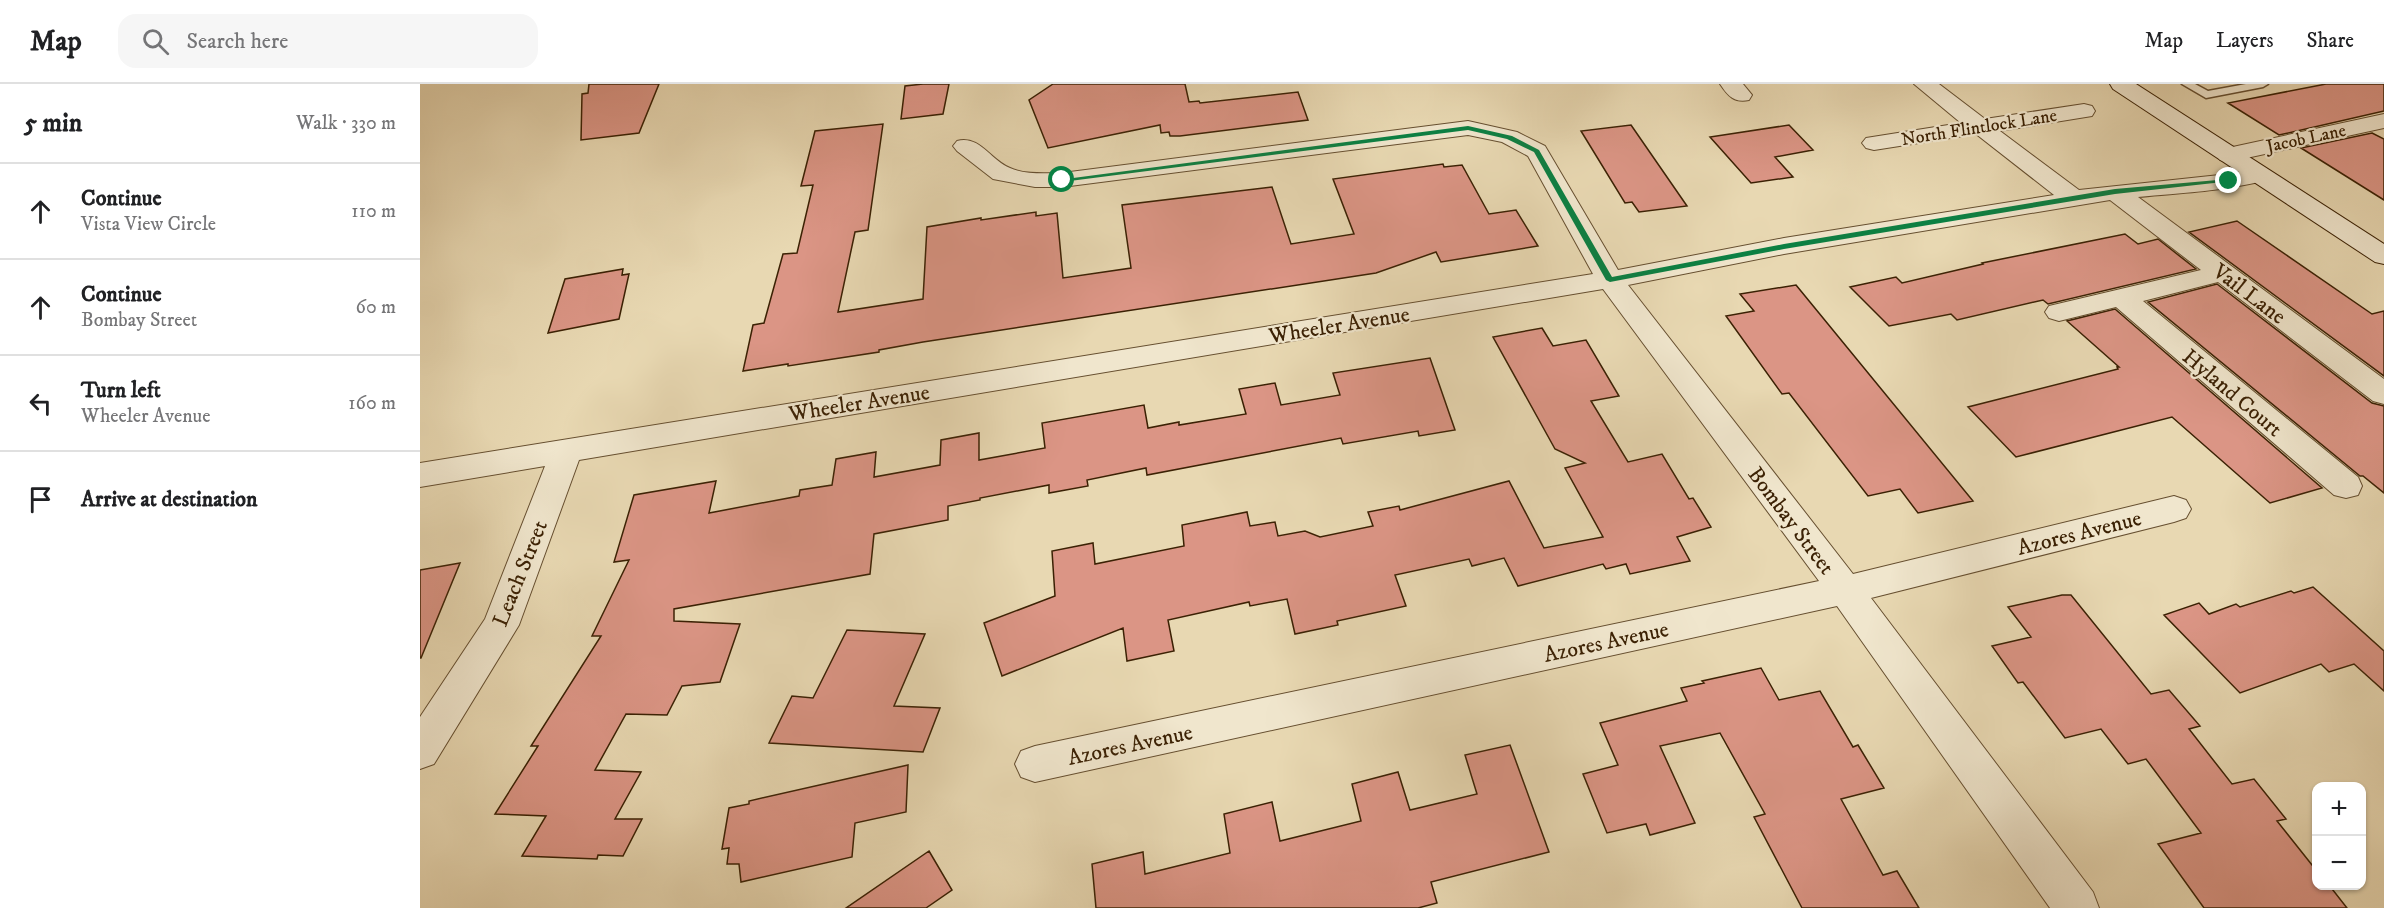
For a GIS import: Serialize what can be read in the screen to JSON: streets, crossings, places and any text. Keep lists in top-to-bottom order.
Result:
{
  "streets": {
    "street": [
      "North Flintlock Lane",
      "Jacob Lane",
      "Vail Lane",
      "Wheeler Avenue",
      "Hyland Court",
      "Bombay Street",
      "Azores Avenue",
      "Leach Street"
    ]
  },
  "crossings": [
    ["Vail Lane", "Wheeler Avenue"],
    ["Wheeler Avenue", "Bombay Street"],
    ["Wheeler Avenue", "Leach Street"],
    ["Bombay Street", "Azores Avenue"]
  ],
  "page": {
    "header": "Map",
    "search": "Search here",
    "nav": ["Map", "Layers", "Share"],
    "heading": ["5 min", "Walk · 330 m"],
    "list": [
      ["Continue", "Vista View Circle", "110 m"],
      ["Continue", "Bombay Street", "60 m"],
      ["Turn left", "Wheeler Avenue", "160 m"],
      "Arrive at destination"
    ],
    "map_buttons": ["+", "−"]
  }
}
